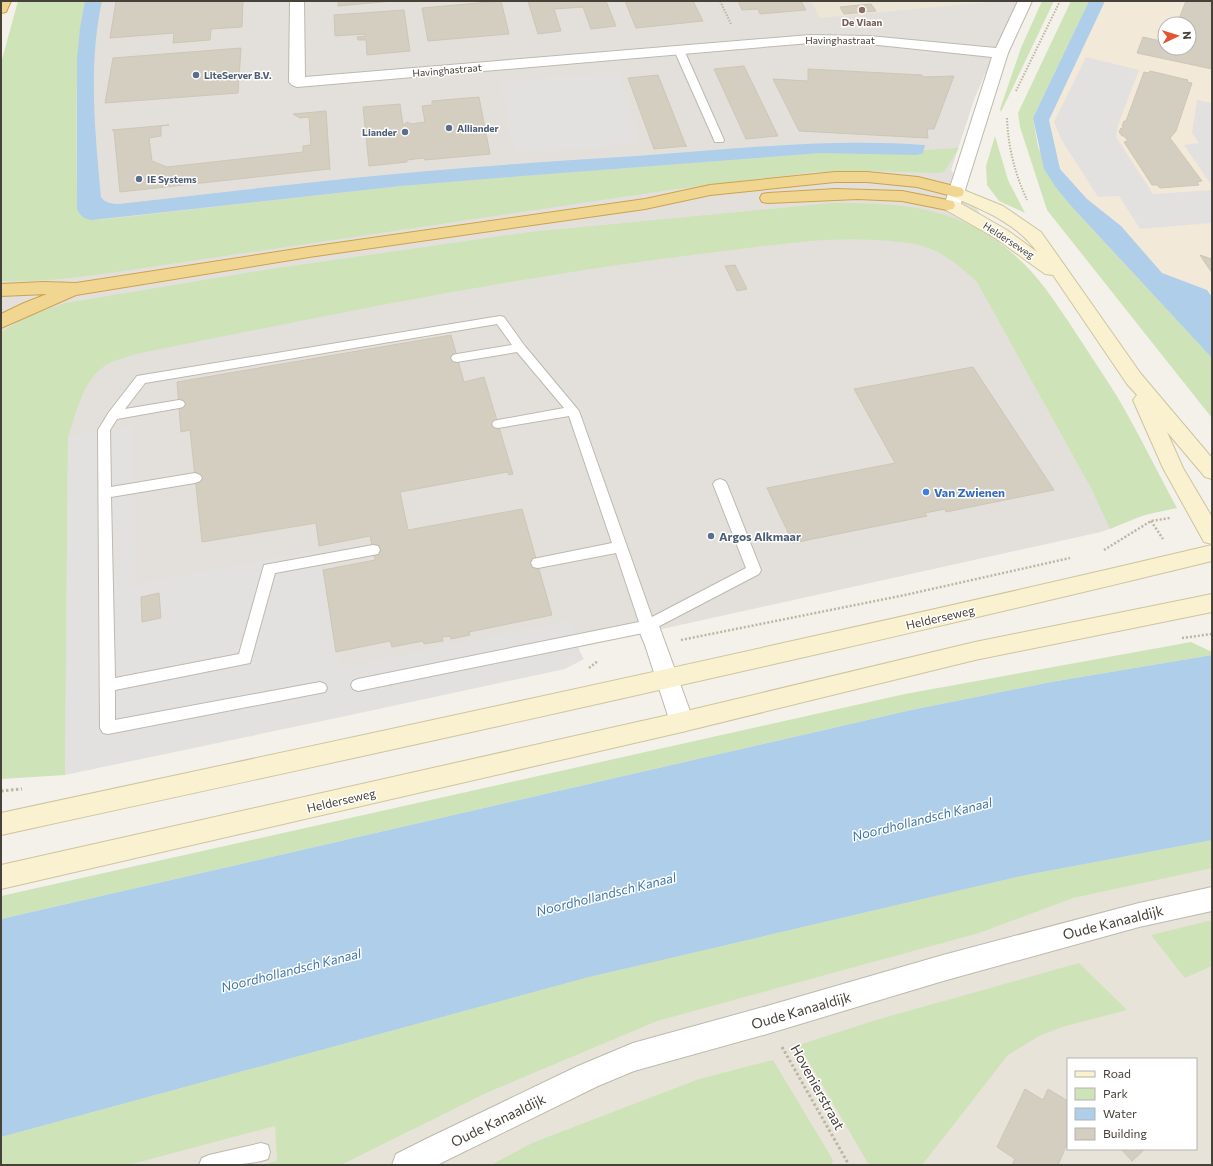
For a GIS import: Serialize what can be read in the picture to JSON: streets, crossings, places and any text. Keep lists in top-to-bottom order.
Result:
{
  "streets": {
    "main road": ["Helderseweg"],
    "street": ["Havinghastraat", "Oude Kanaaldijk"],
    "path": ["Hovenierstraat"]
  },
  "crossings": [
    ["Oude Kanaaldijk", "Hovenierstraat"]
  ],
  "water": ["Noordhollandsch Kanaal"],
  "places": [
    "De Viaan",
    "LiteServer B.V.",
    "Alliander",
    "Liander",
    "IE Systems",
    "Van Zwienen",
    "Argos Alkmaar"
  ],
  "legend": [
    "Road",
    "Park",
    "Water",
    "Building"
  ],
  "north": "right"
}
